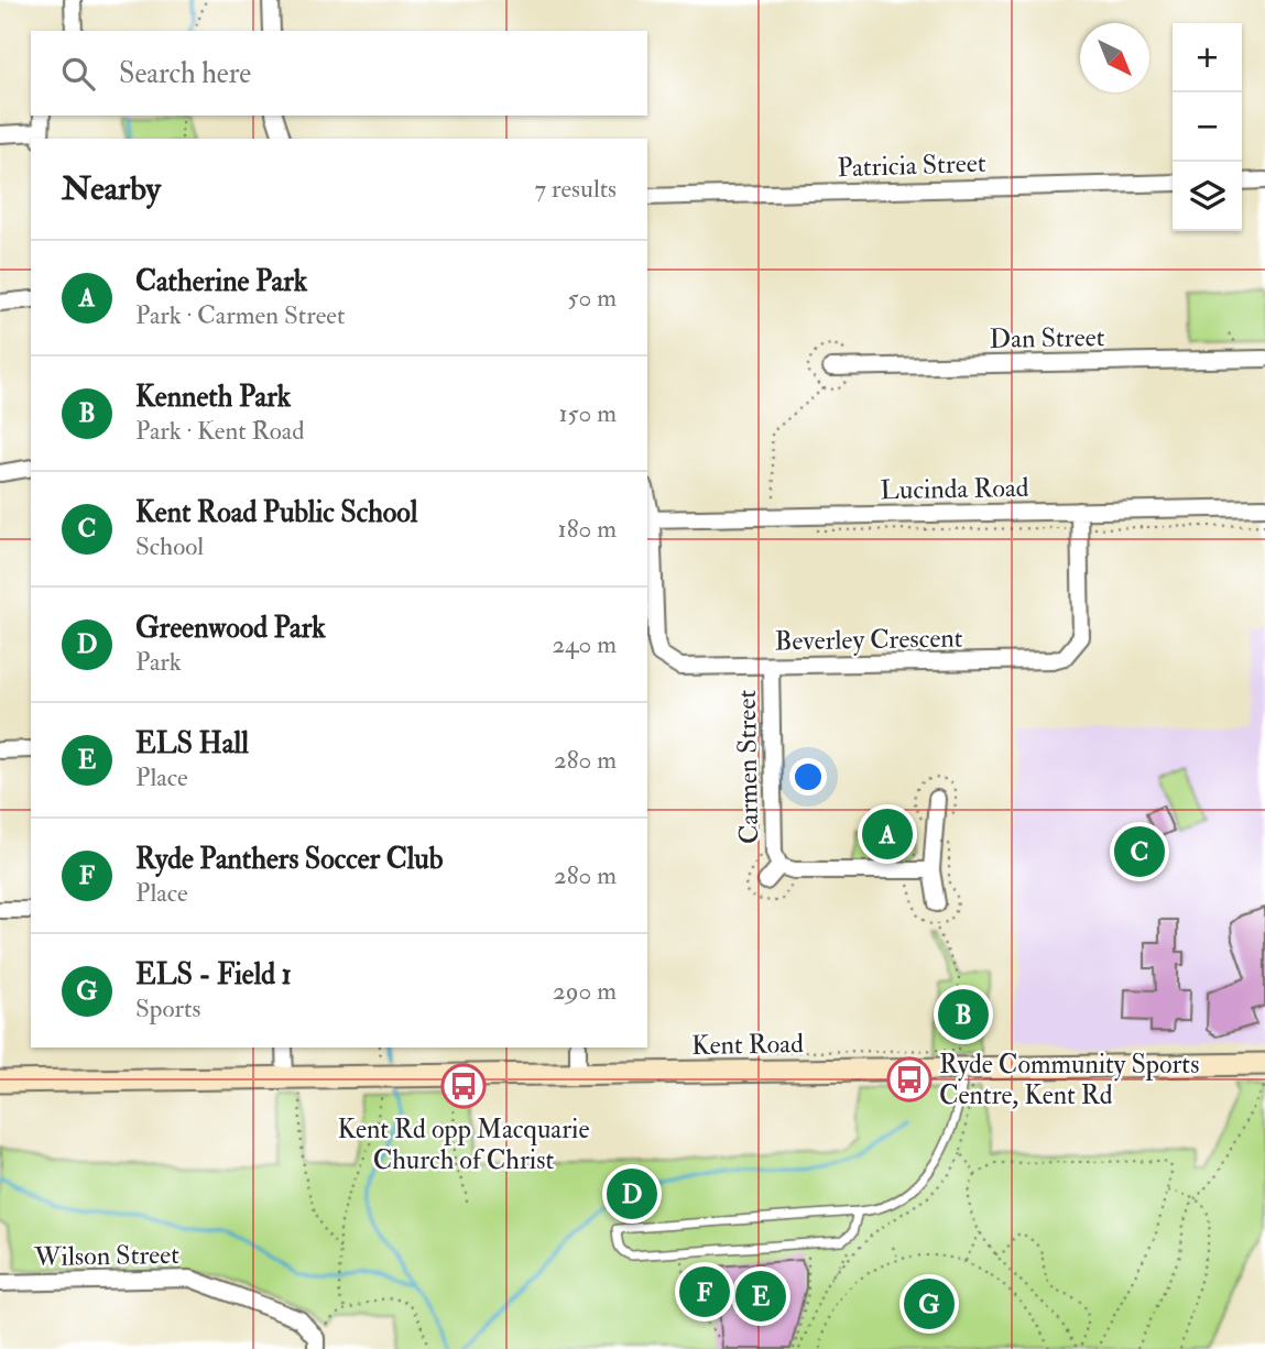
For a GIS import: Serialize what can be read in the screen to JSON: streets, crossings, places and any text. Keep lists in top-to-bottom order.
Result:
{
  "streets": {
    "street": [
      "Patricia Street",
      "Dan Street",
      "Lucinda Road",
      "Beverley Crescent",
      "Carmen Street",
      "Kent Road",
      "Wilson Street"
    ]
  },
  "crossings": [
    ["Lucinda Road", "Beverley Crescent"],
    ["Beverley Crescent", "Carmen Street"]
  ],
  "places": {
    "bus stop": ["Ryde Community Sports Centre, Kent Rd", "Kent Rd opp Macquarie Church of Christ"]
  },
  "north": "bottom right",
  "page": {
    "map_buttons": ["+", "−"],
    "search": "Search here",
    "heading": ["Nearby", "7 results"],
    "list": [
      {
        "mark": "A",
        "name": "Catherine Park",
        "note": "Park · Carmen Street",
        "value": "50 m"
      },
      {
        "mark": "B",
        "name": "Kenneth Park",
        "note": "Park · Kent Road",
        "value": "150 m"
      },
      {
        "mark": "C",
        "name": "Kent Road Public School",
        "note": "School",
        "value": "180 m"
      },
      {
        "mark": "D",
        "name": "Greenwood Park",
        "note": "Park",
        "value": "240 m"
      },
      {
        "mark": "E",
        "name": "ELS Hall",
        "note": "Place",
        "value": "280 m"
      },
      {
        "mark": "F",
        "name": "Ryde Panthers Soccer Club",
        "note": "Place",
        "value": "280 m"
      },
      {
        "mark": "G",
        "name": "ELS - Field 1",
        "note": "Sports",
        "value": "290 m"
      }
    ],
    "pins": [
      "A",
      "C",
      "B",
      "D",
      "F",
      "E",
      "G"
    ]
  }
}
